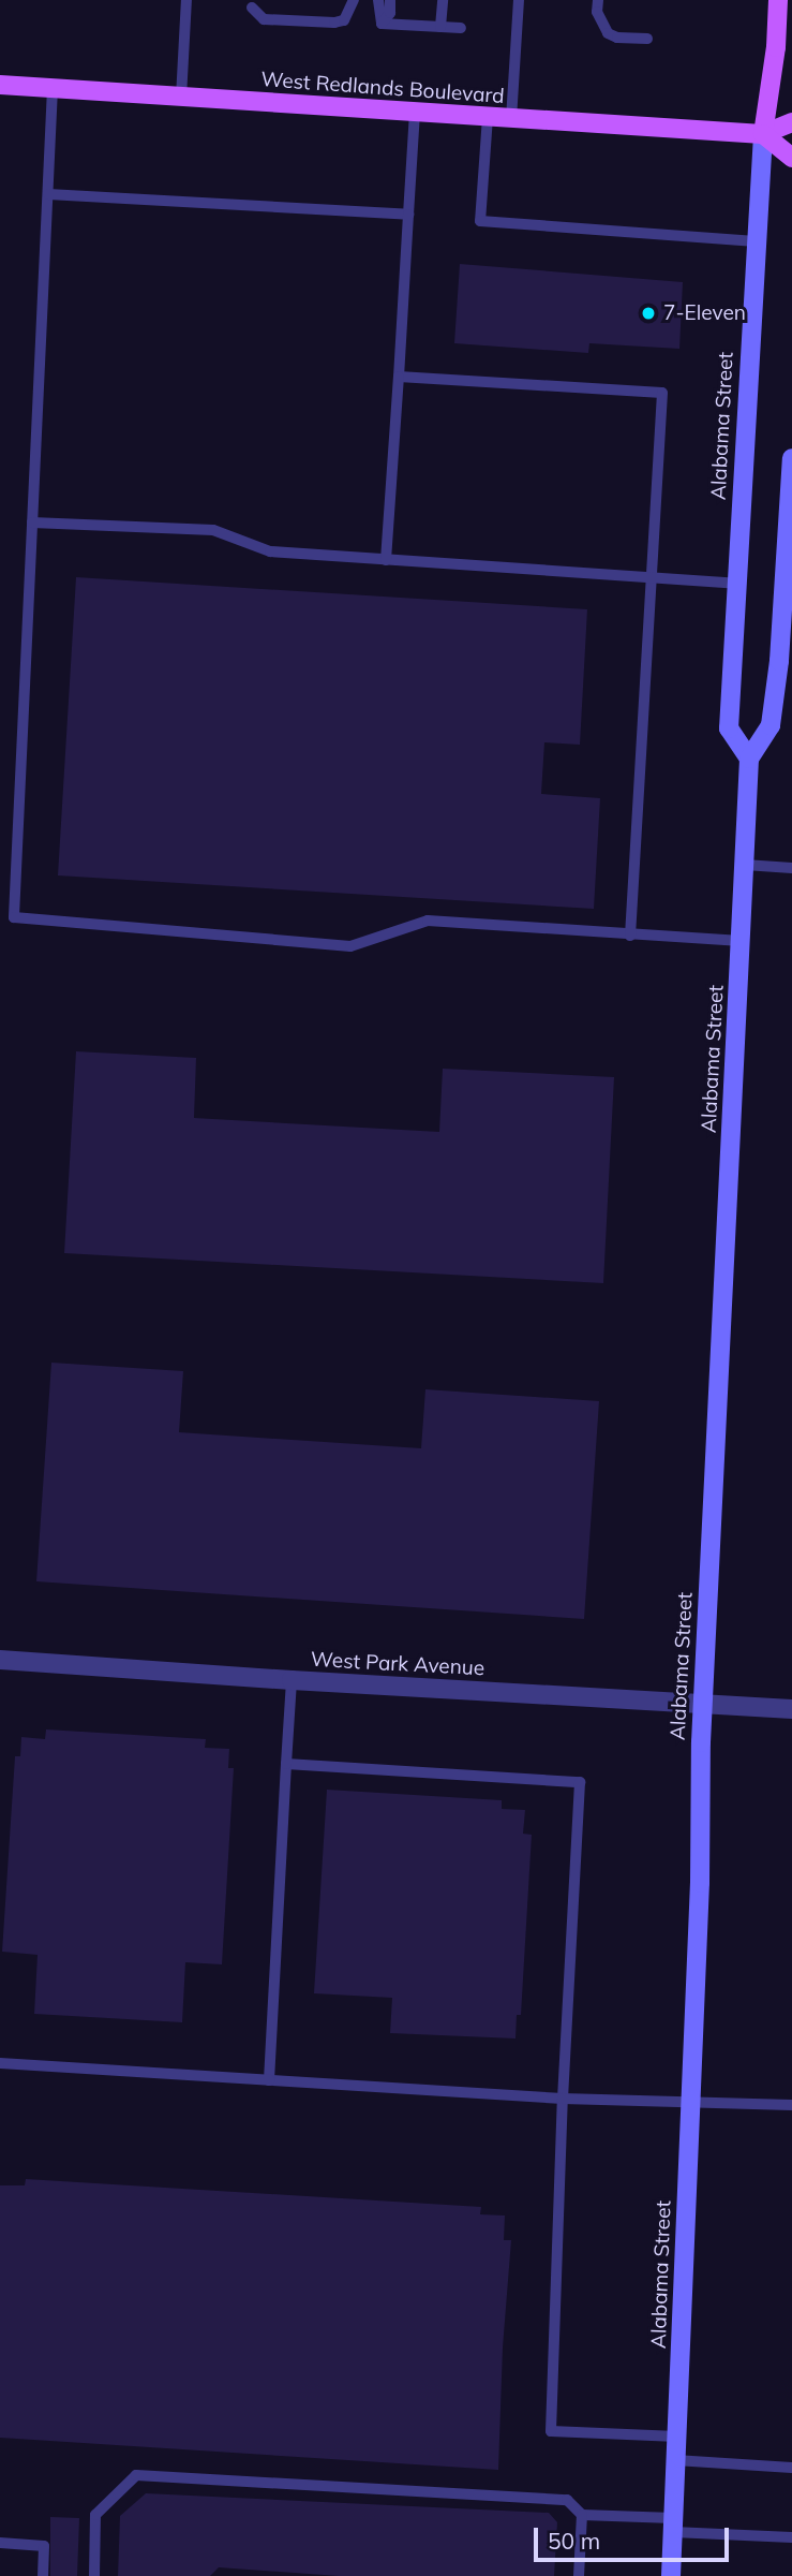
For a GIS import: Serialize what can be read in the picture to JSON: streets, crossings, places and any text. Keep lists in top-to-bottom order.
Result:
{
  "streets": {
    "main road": ["West Redlands Boulevard", "Alabama Street"],
    "street": ["West Park Avenue"]
  },
  "crossings": [
    ["West Redlands Boulevard", "Alabama Street"],
    ["Alabama Street", "West Park Avenue"]
  ],
  "places": ["7-Eleven"],
  "scale_bar": "50 m"
}
